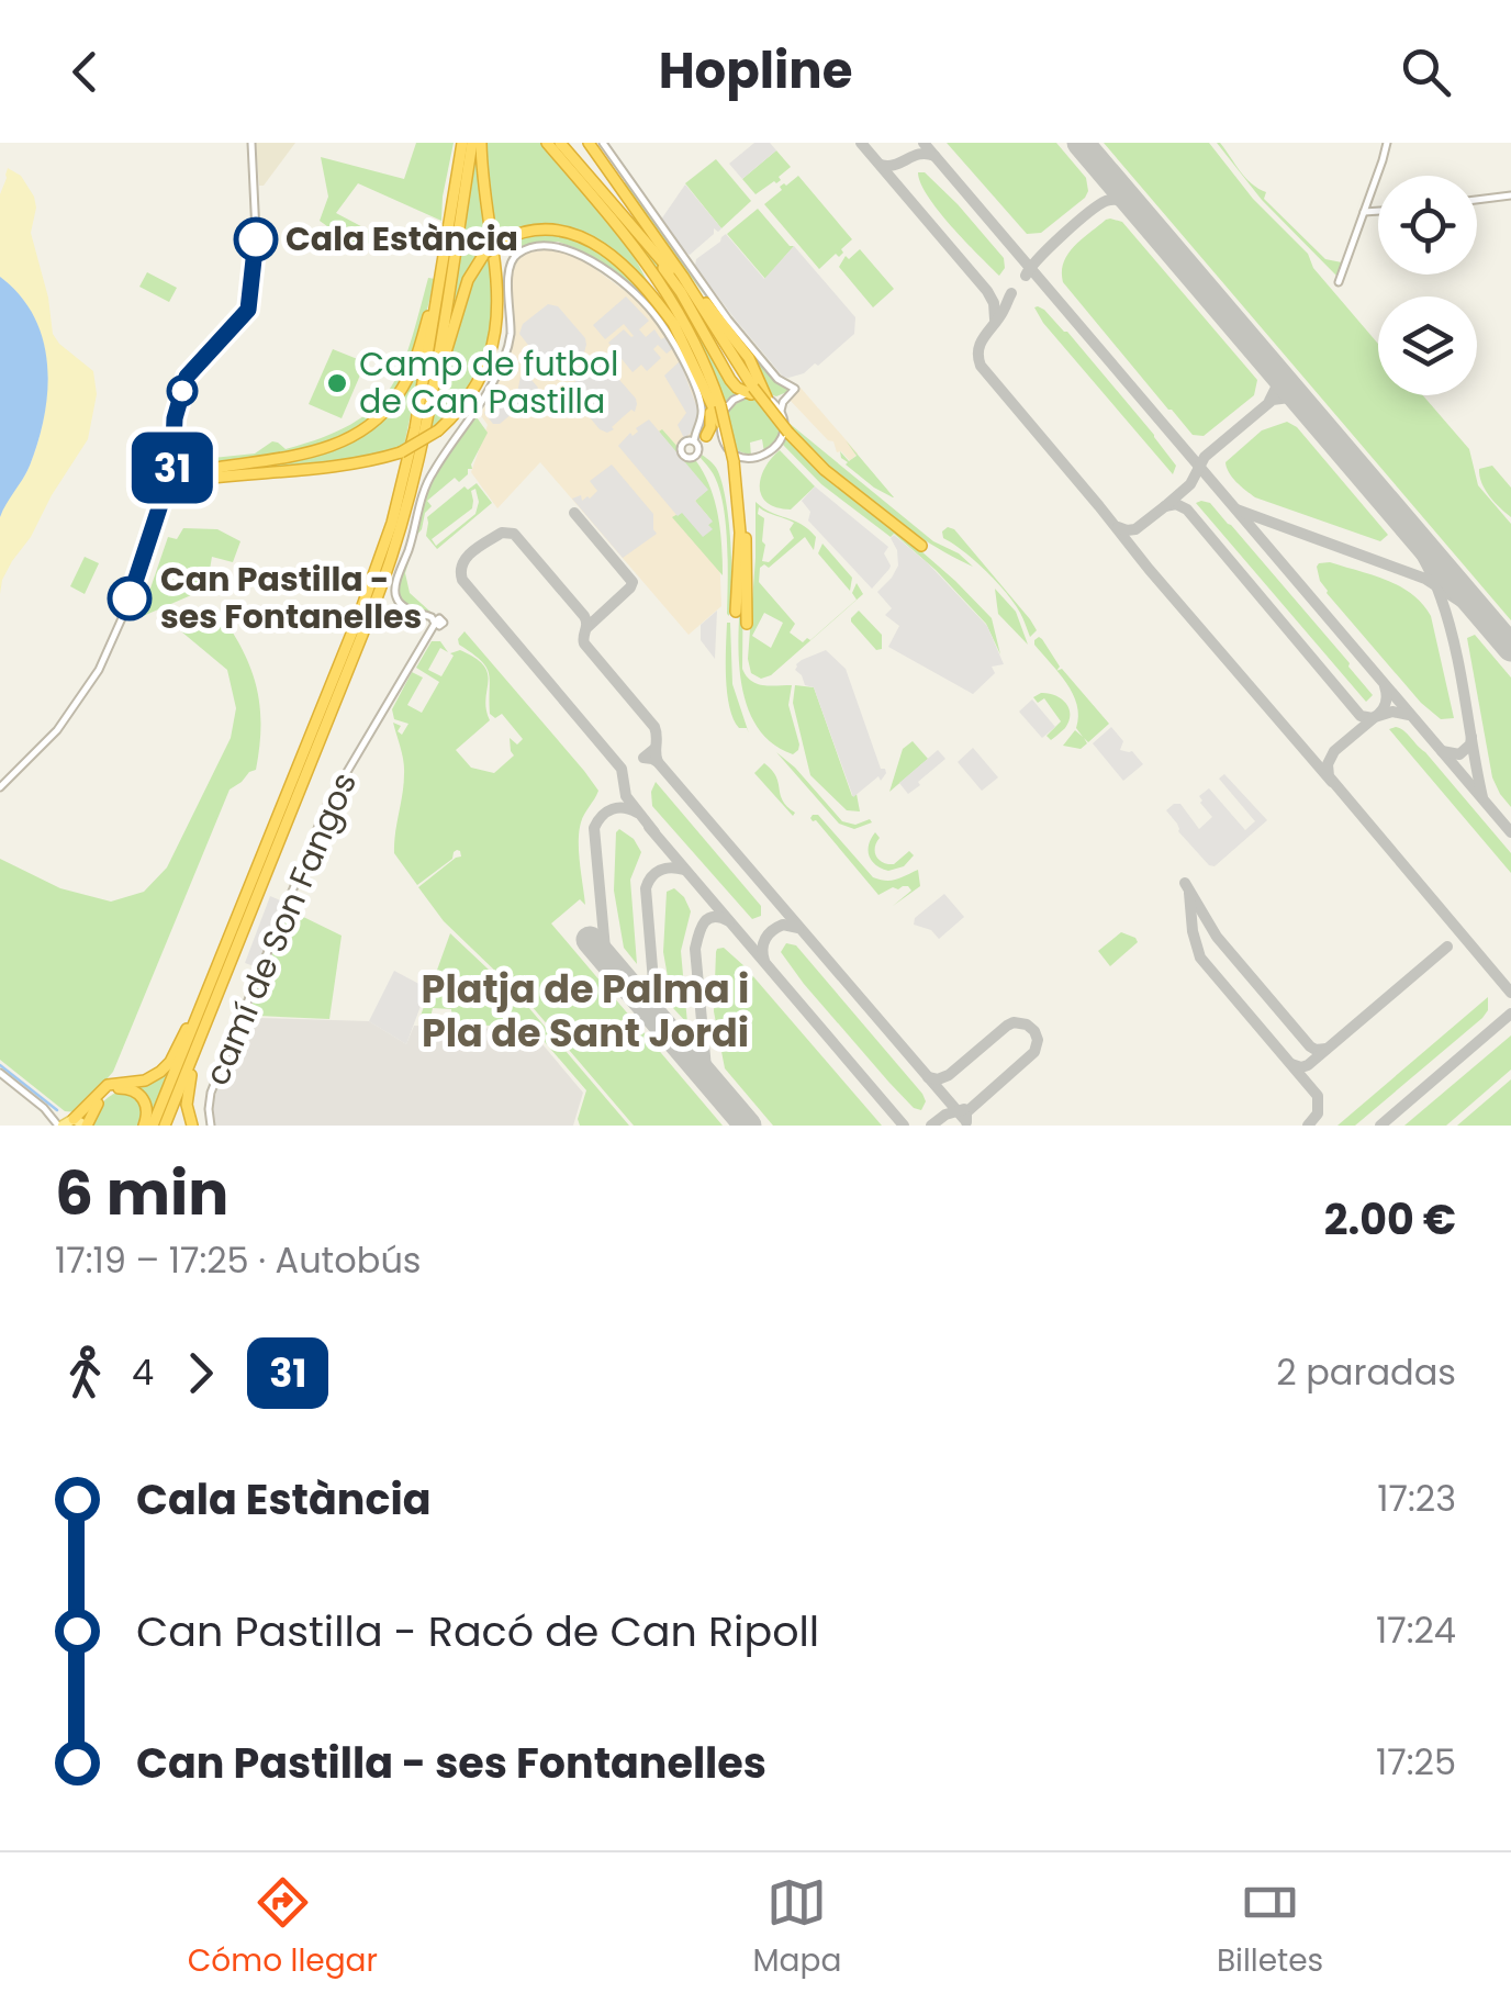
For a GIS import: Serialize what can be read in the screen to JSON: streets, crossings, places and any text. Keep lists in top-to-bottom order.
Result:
{
  "streets": {
    "street": ["camí de Son Fangos"]
  },
  "districts": ["Platja de Palma i Pla de Sant Jordi"],
  "places": ["Cala Estància", "Camp de futbol de Can Pastilla", "Can Pastilla - ses Fontanelles"],
  "lines": ["bus line 31"],
  "page": {
    "header": "Hopline",
    "on_map": "31",
    "heading": ["6 min", "17:19 – 17:25 · Autobús", "2.00 €"],
    "legs": ["4", "31", "2 paradas"],
    "list": [
      {
        "name": "Cala Estància",
        "value": "17:23"
      },
      {
        "name": "Can Pastilla - Racó de Can Ripoll",
        "value": "17:24"
      },
      {
        "name": "Can Pastilla - ses Fontanelles",
        "value": "17:25"
      }
    ],
    "tabs": ["Cómo llegar", "Mapa", "Billetes"]
  }
}
